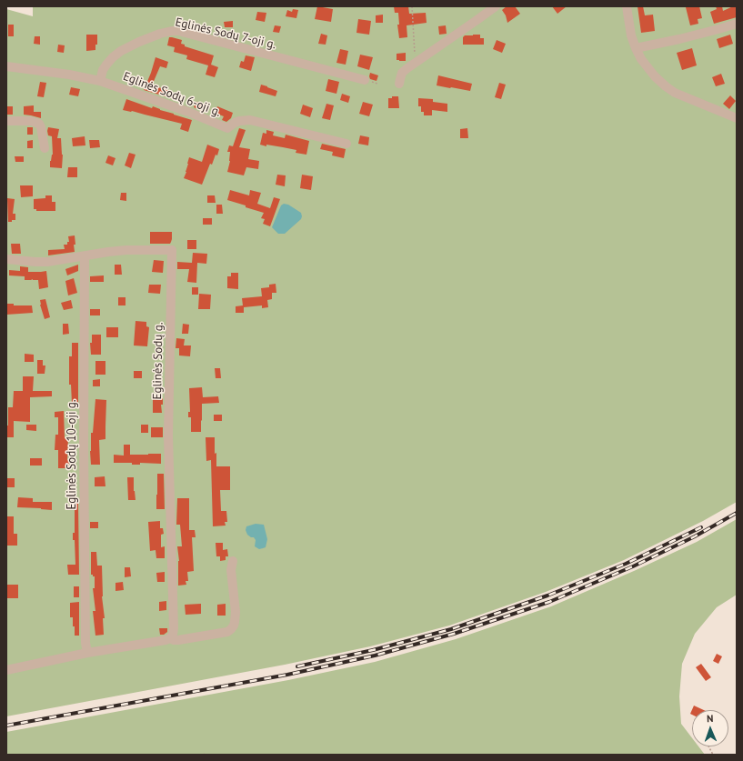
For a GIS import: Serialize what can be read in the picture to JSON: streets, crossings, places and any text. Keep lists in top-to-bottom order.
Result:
{
  "streets": {
    "street": [
      "Eglinės Sodų 7-oji g.",
      "Eglinės Sodų 6-oji g.",
      "Eglinės Sodų g.",
      "Eglinės Sodų 10-oji g."
    ]
  },
  "crossings": [
    ["Eglinės Sodų 7-oji g.", "Eglinės Sodų 6-oji g."],
    ["Eglinės Sodų g.", "Eglinės Sodų 10-oji g."]
  ],
  "north": "top"
}
